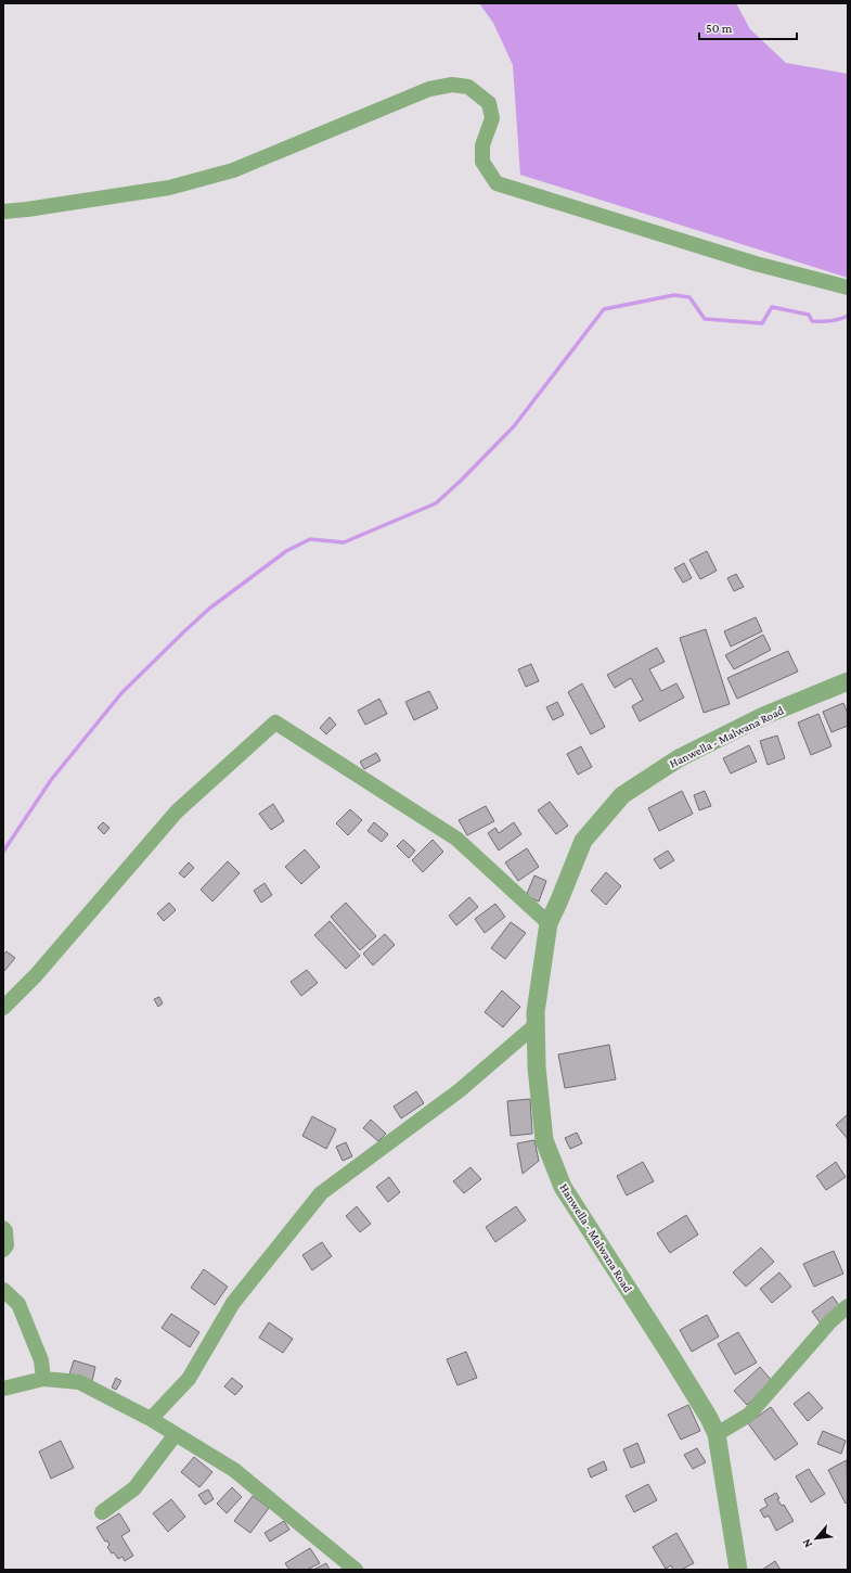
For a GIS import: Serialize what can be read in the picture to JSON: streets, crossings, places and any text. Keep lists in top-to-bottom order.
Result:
{
  "streets": {
    "street": ["Hanwella - Malwana Road"]
  },
  "scale_bar": "50 m",
  "north": "bottom left"
}
